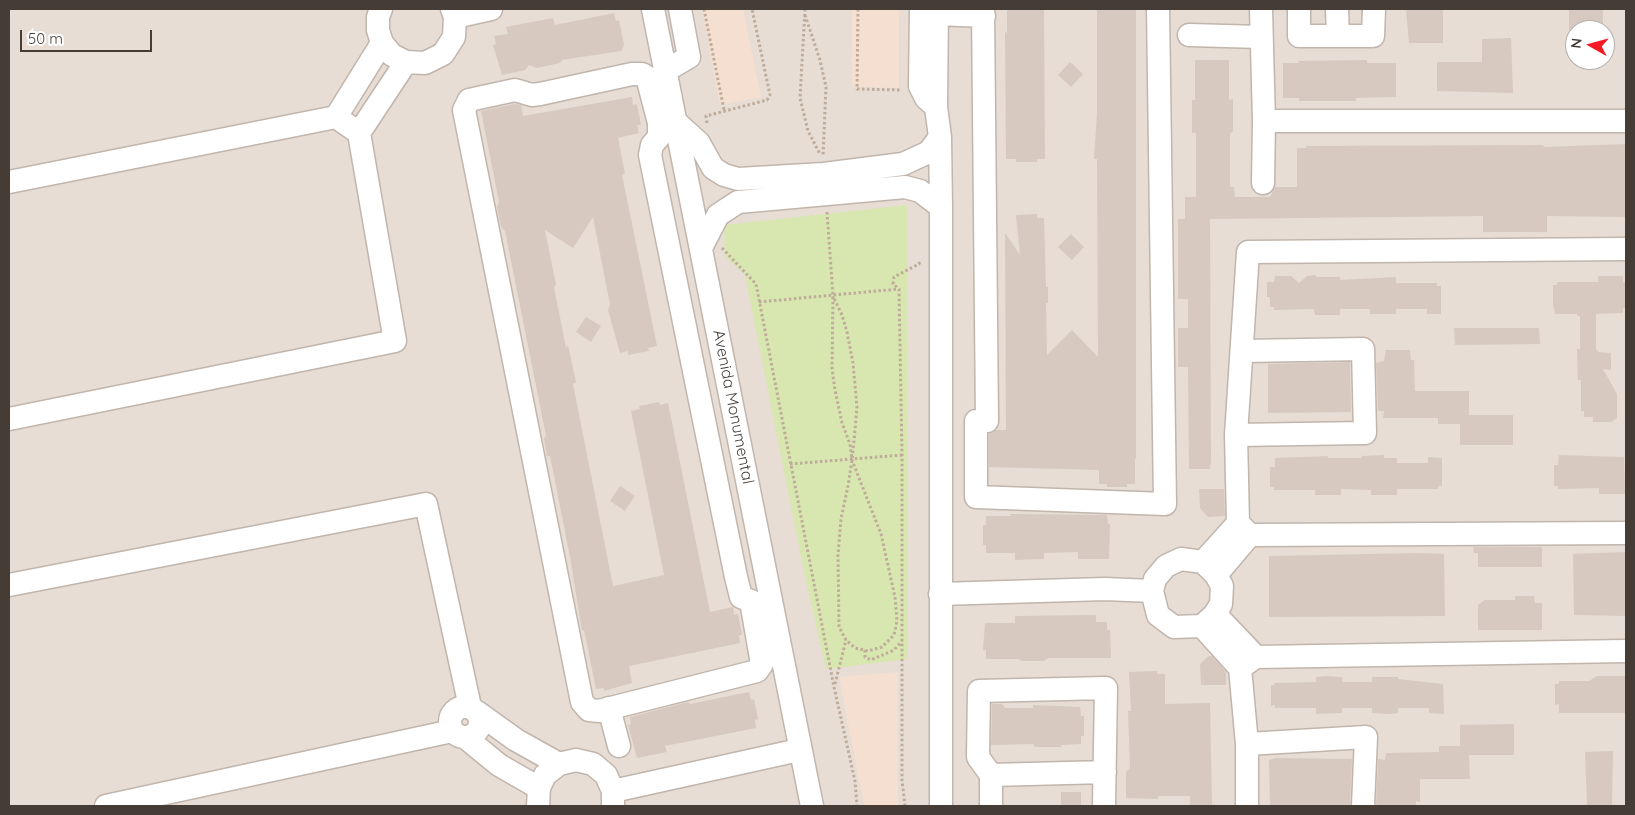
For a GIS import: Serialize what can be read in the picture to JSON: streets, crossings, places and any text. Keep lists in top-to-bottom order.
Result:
{
  "streets": {
    "street": ["Avenida Monumental"]
  },
  "scale_bar": "50 m",
  "north": "left"
}
